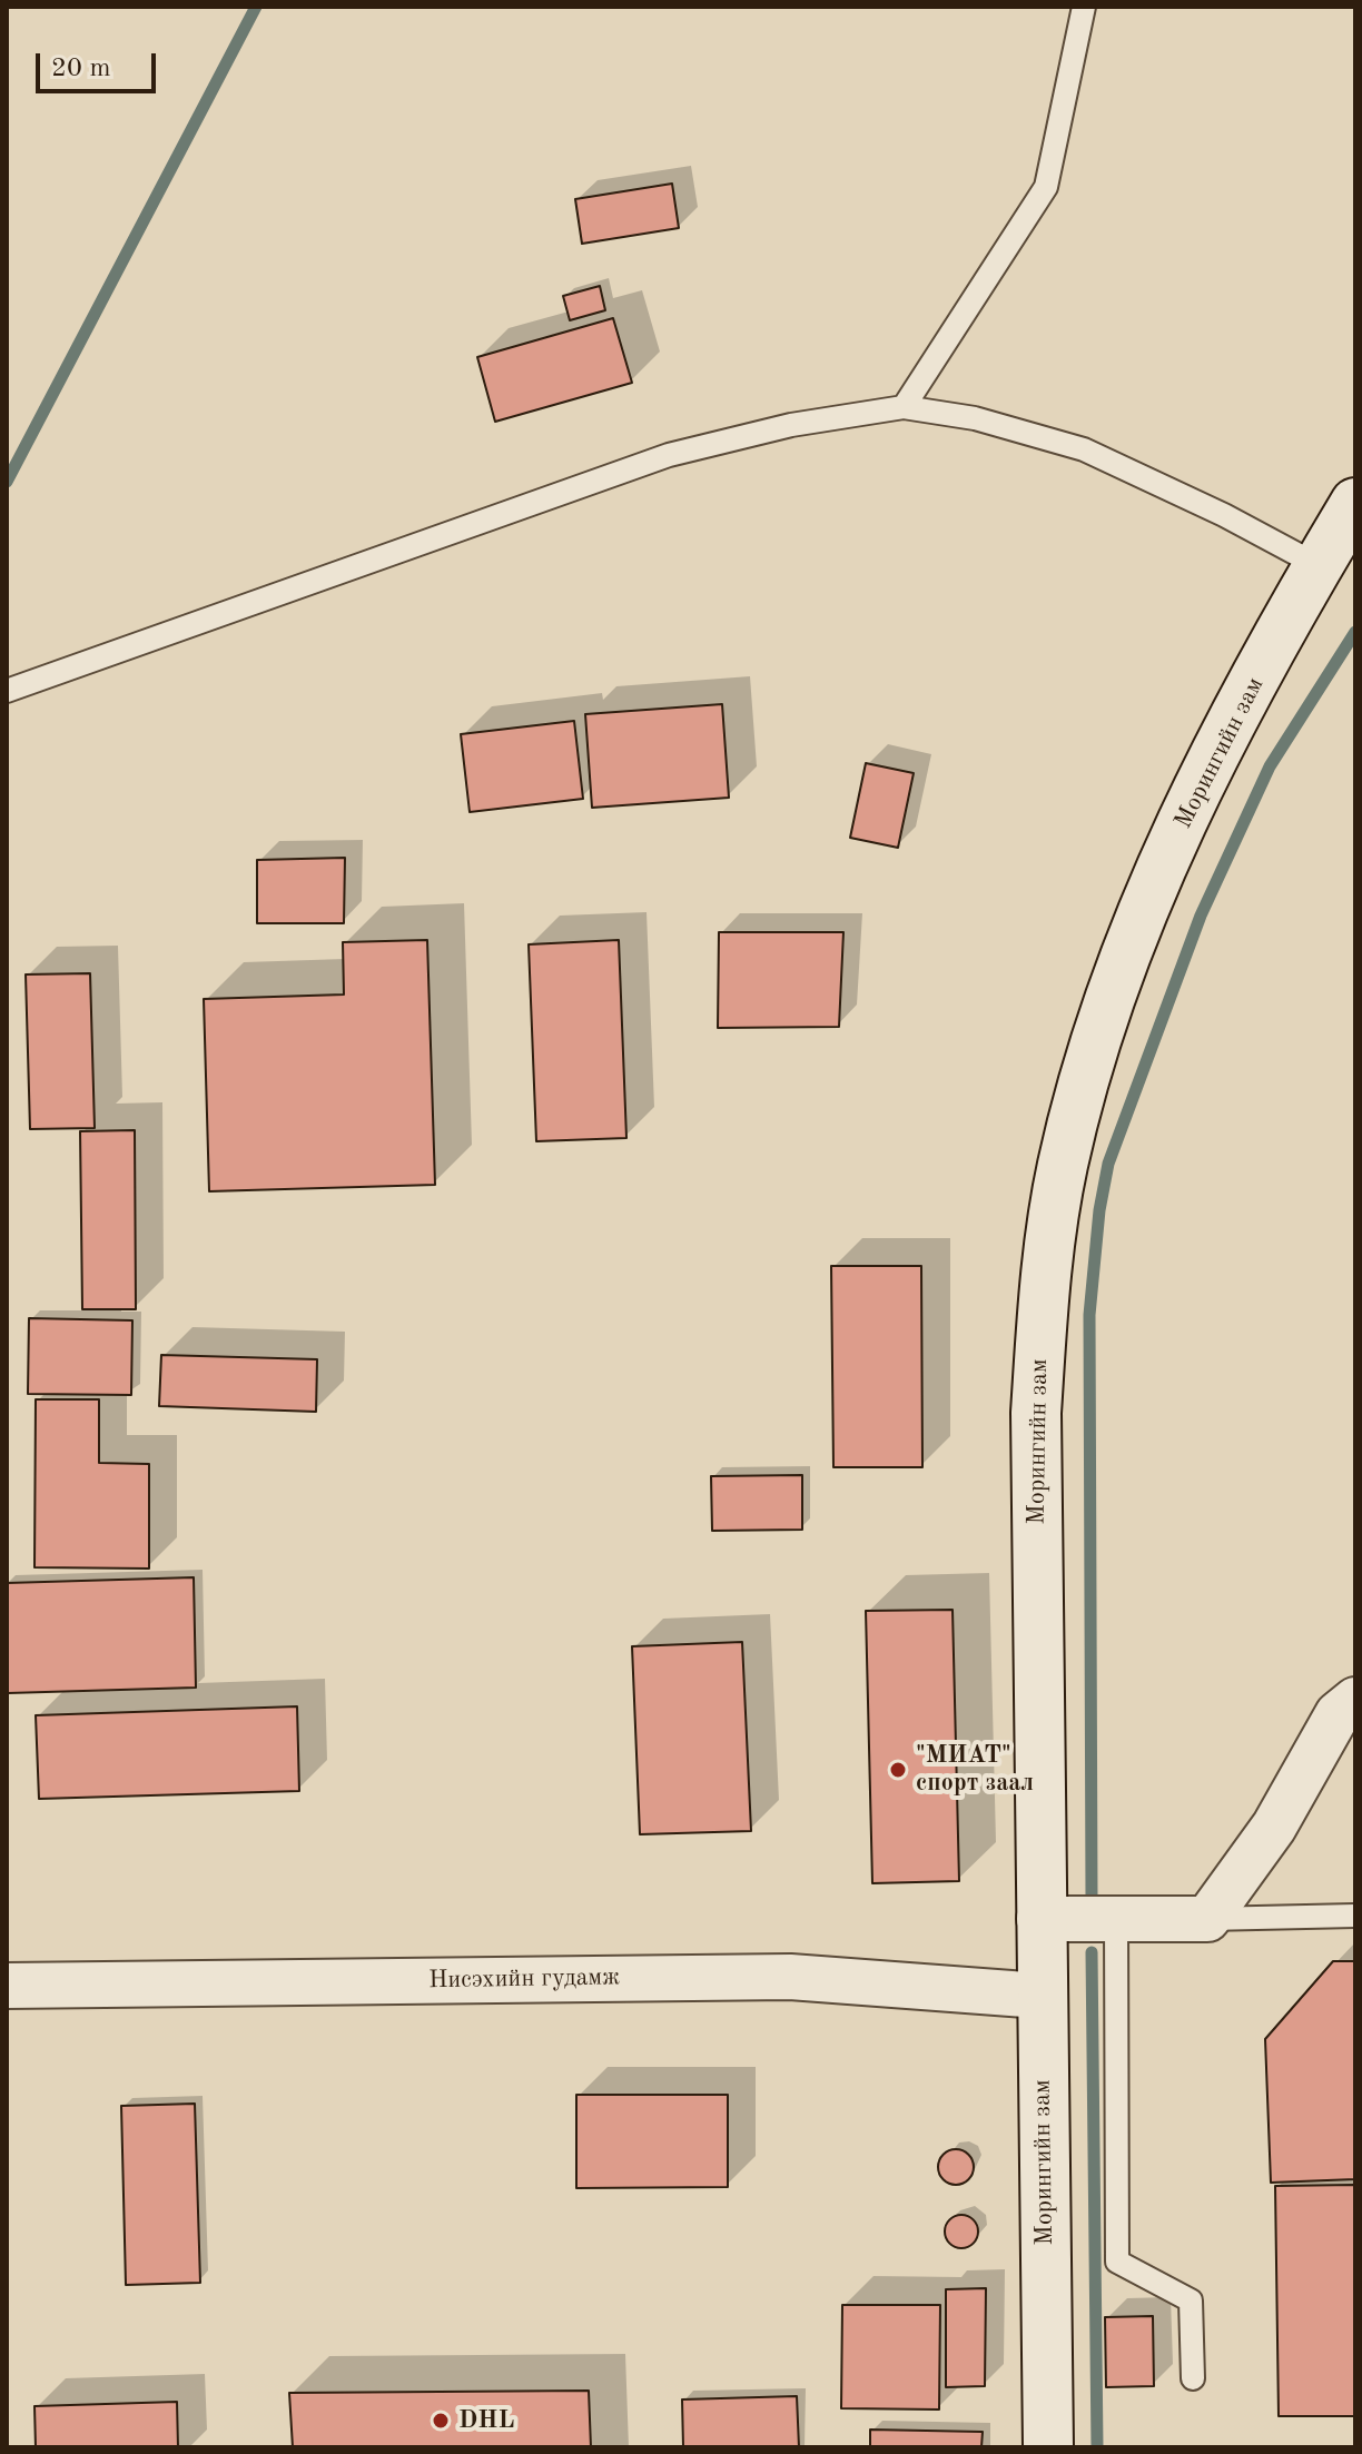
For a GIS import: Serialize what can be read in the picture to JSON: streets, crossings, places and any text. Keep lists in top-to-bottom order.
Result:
{
  "streets": {
    "main road": ["Морингийн зам"],
    "street": ["Нисэхийн гудамж"]
  },
  "crossings": [
    ["Морингийн зам", "Нисэхийн гудамж"]
  ],
  "places": ["\"МИАТ\" спорт заал", "DHL"],
  "scale_bar": "20 m"
}
